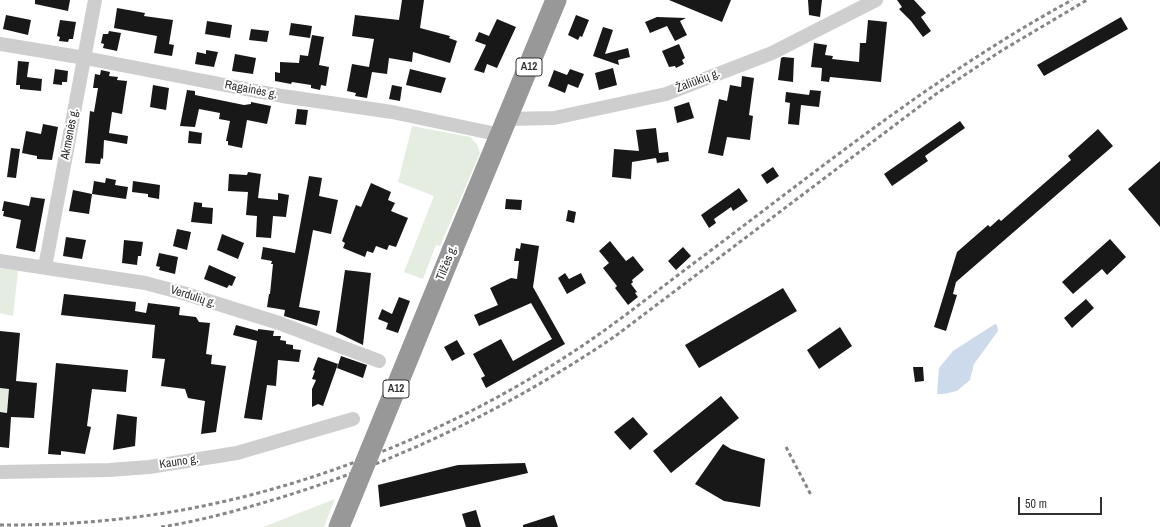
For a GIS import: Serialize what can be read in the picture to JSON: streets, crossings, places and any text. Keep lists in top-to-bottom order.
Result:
{
  "streets": {
    "highway": ["A12", "Tilžės g."],
    "street": [
      "Žaliūkių g.",
      "Ragainės g.",
      "Akmenės g.",
      "Verdulių g.",
      "Kauno g."
    ]
  },
  "crossings": [
    ["Žaliūkių g.", "Ragainės g."],
    ["Žaliūkių g.", "Tilžės g."],
    ["Ragainės g.", "Akmenės g."],
    ["Ragainės g.", "Tilžės g."],
    ["Akmenės g.", "Verdulių g."]
  ],
  "scale_bar": "50 m"
}
